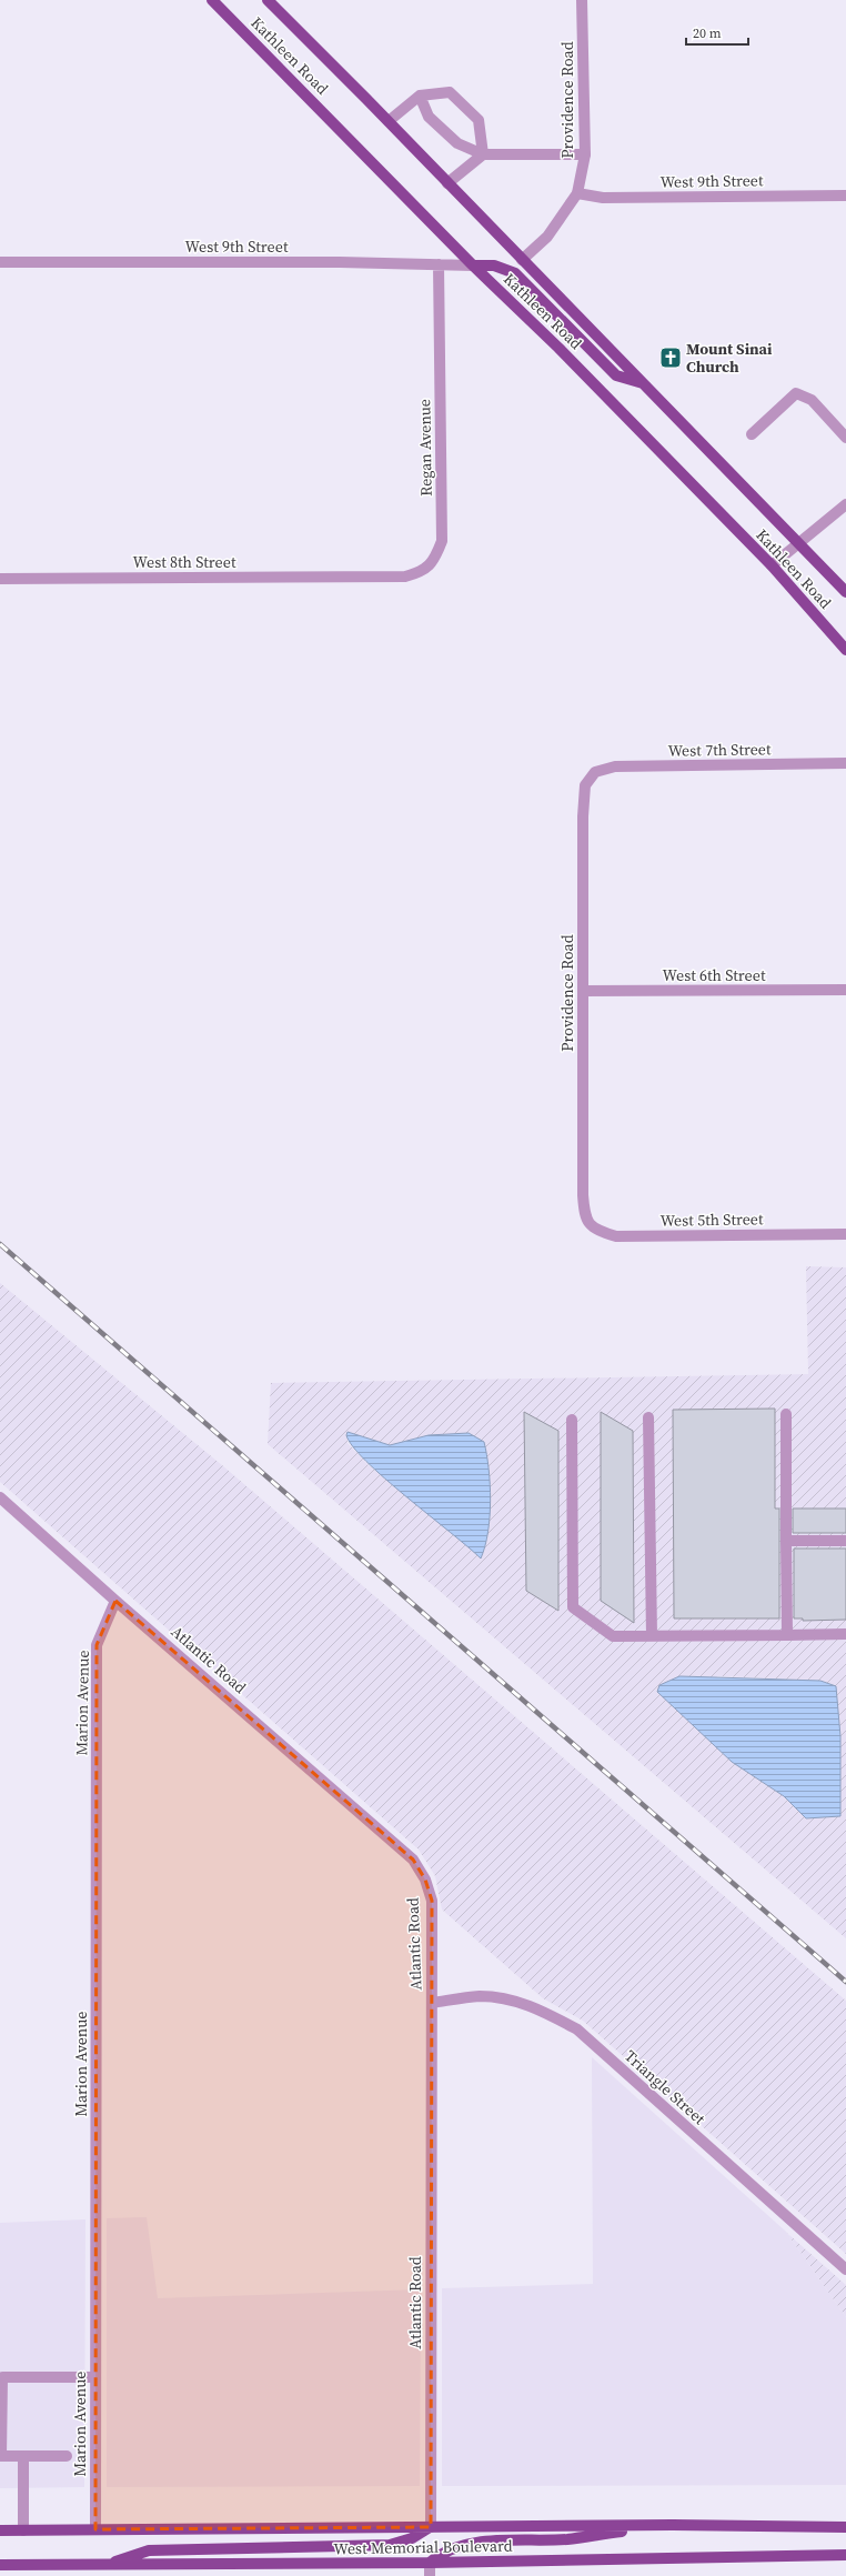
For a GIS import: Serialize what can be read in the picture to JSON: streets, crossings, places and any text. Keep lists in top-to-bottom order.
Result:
{
  "streets": {
    "main road": ["Kathleen Road", "West Memorial Boulevard"],
    "street": [
      "Providence Road",
      "West 9th Street",
      "Regan Avenue",
      "West 8th Street",
      "West 7th Street",
      "West 6th Street",
      "West 5th Street",
      "Atlantic Road",
      "Marion Avenue",
      "Triangle Street"
    ]
  },
  "crossings": [
    ["Kathleen Road", "Providence Road"],
    ["Kathleen Road", "West 9th Street"],
    ["Providence Road", "West 9th Street"],
    ["Providence Road", "West 7th Street"],
    ["Providence Road", "West 6th Street"],
    ["Providence Road", "West 5th Street"],
    ["West 9th Street", "Regan Avenue"],
    ["Regan Avenue", "West 8th Street"],
    ["Atlantic Road", "Marion Avenue"],
    ["Atlantic Road", "Triangle Street"],
    ["Atlantic Road", "West Memorial Boulevard"],
    ["Marion Avenue", "West Memorial Boulevard"]
  ],
  "places": {
    "church": ["Mount Sinai Church"]
  },
  "scale_bar": "20 m"
}
